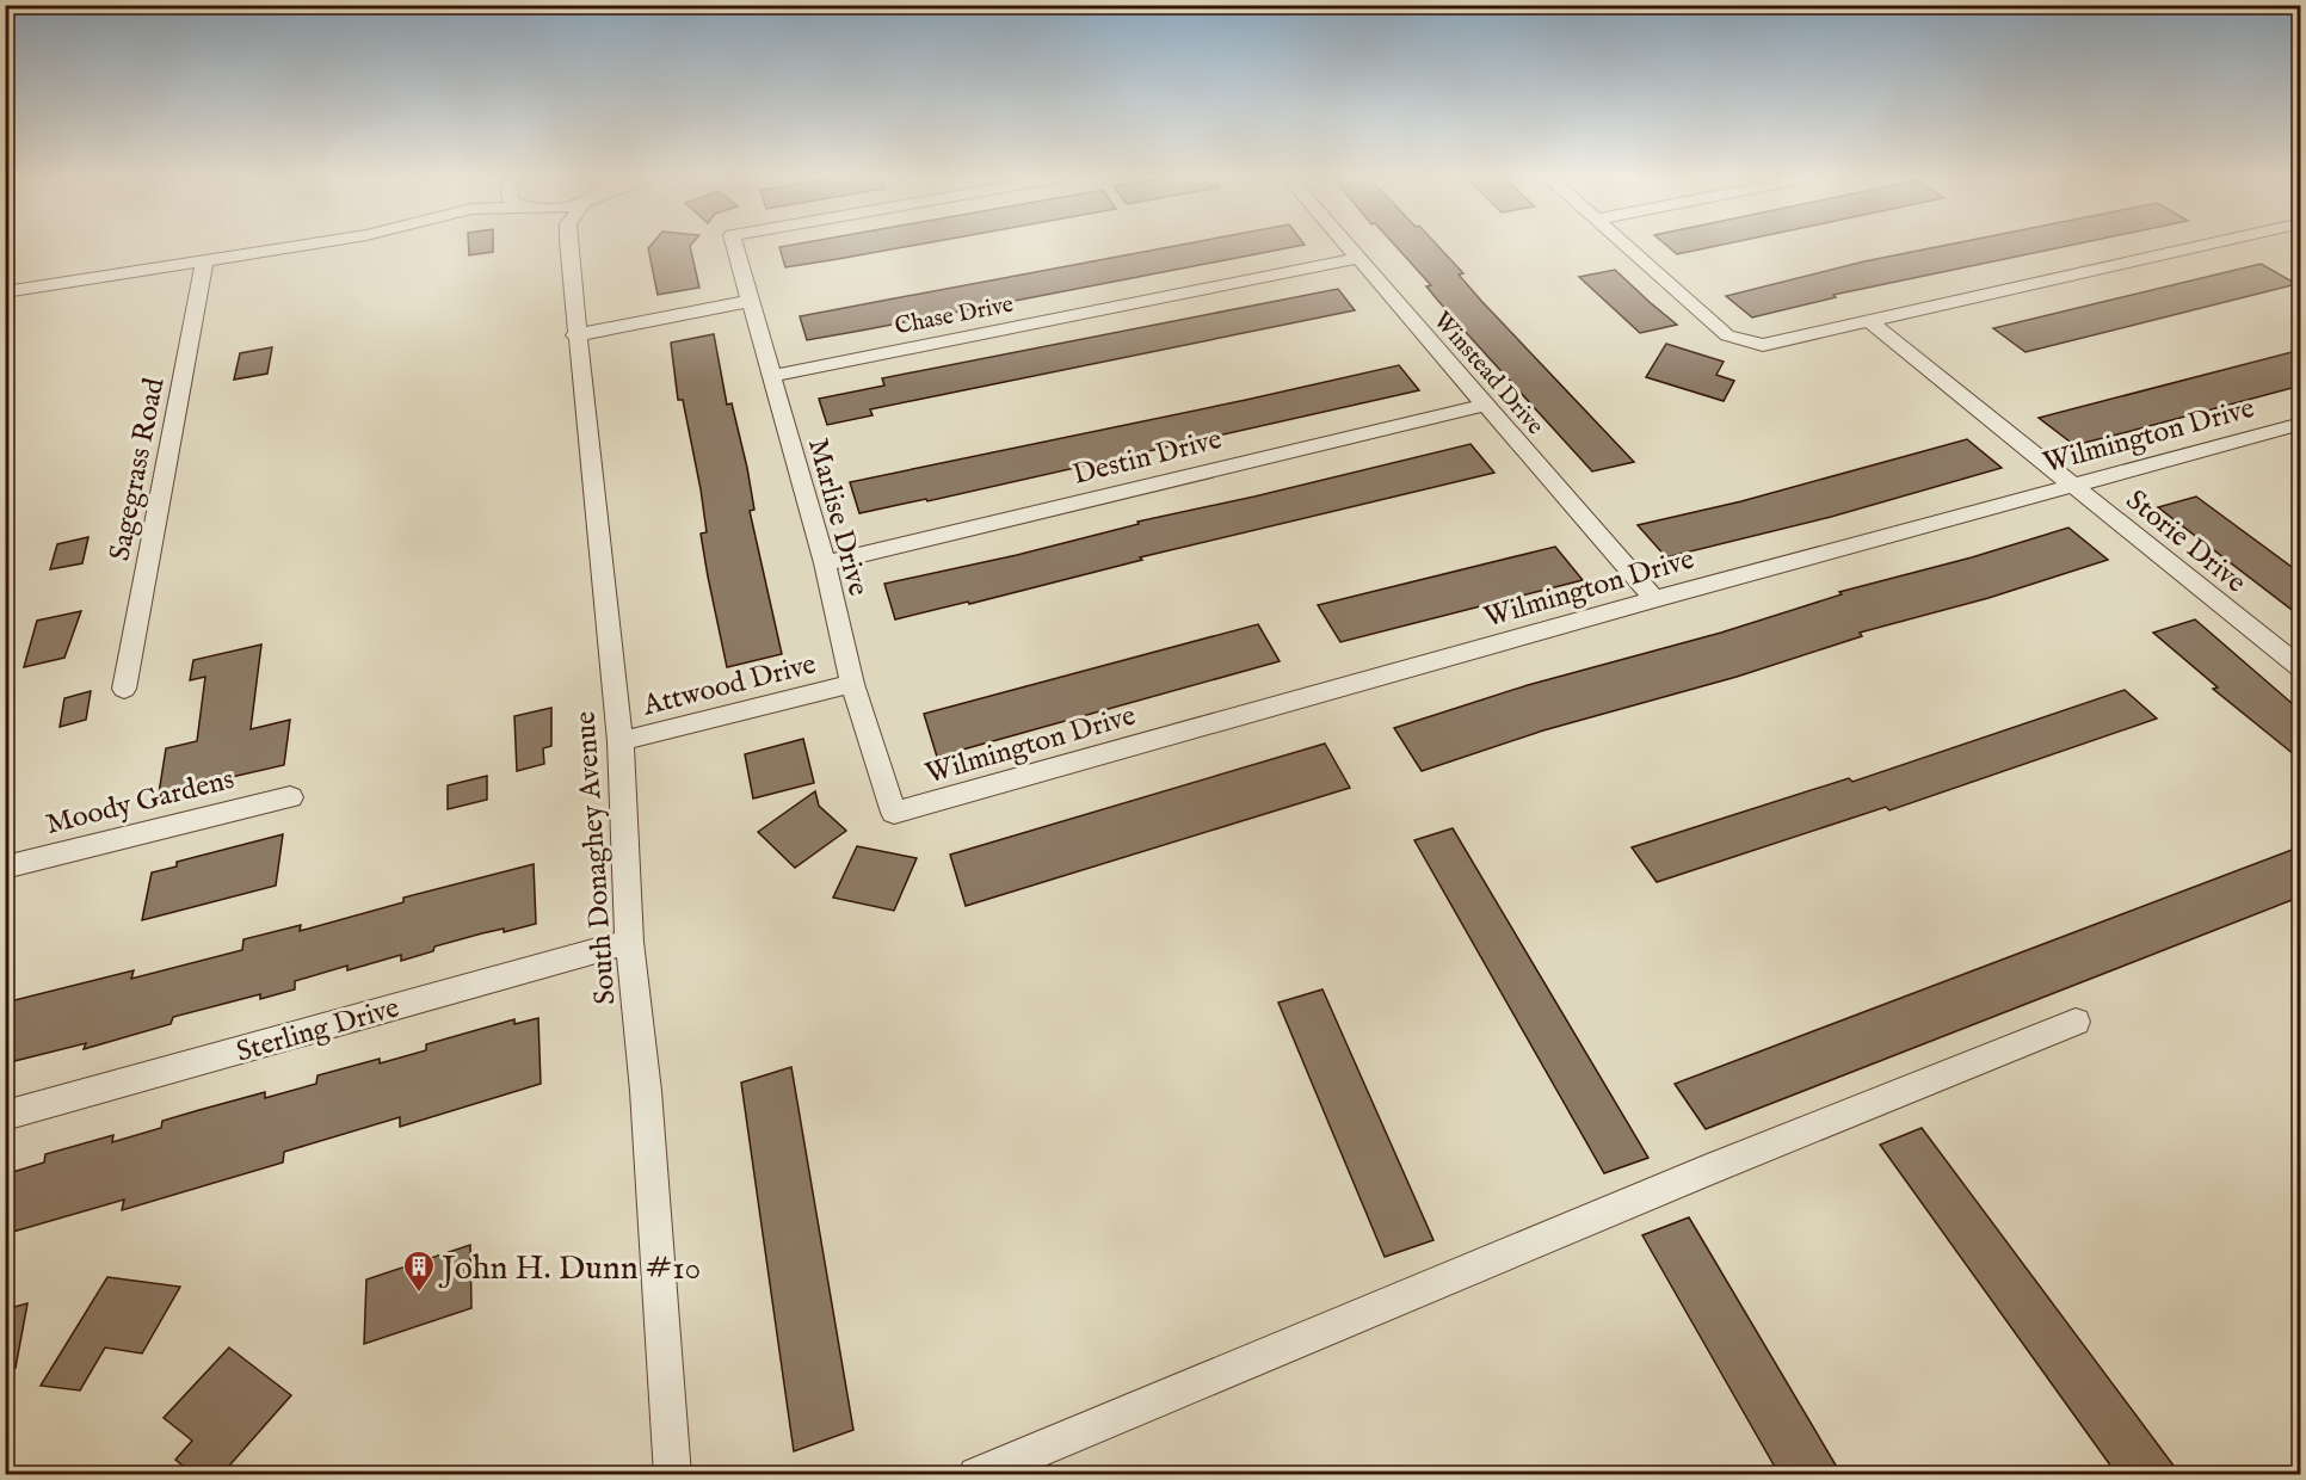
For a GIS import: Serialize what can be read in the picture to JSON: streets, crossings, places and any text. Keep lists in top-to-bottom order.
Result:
{
  "streets": {
    "street": [
      "Chase Drive",
      "Winstead Drive",
      "Wilmington Drive",
      "Destin Drive",
      "Sagegrass Road",
      "Marlise Drive",
      "Storie Drive",
      "Attwood Drive",
      "Moody Gardens",
      "South Donaghey Avenue",
      "Sterling Drive"
    ]
  },
  "crossings": [
    ["Chase Drive", "Winstead Drive"],
    ["Chase Drive", "Marlise Drive"],
    ["Winstead Drive", "Wilmington Drive"],
    ["Winstead Drive", "Destin Drive"],
    ["Wilmington Drive", "Marlise Drive"],
    ["Wilmington Drive", "Storie Drive"],
    ["Destin Drive", "Marlise Drive"],
    ["Marlise Drive", "Attwood Drive"],
    ["Attwood Drive", "South Donaghey Avenue"],
    ["South Donaghey Avenue", "Sterling Drive"]
  ],
  "places": {
    "building": ["John H. Dunn #10"]
  }
}
